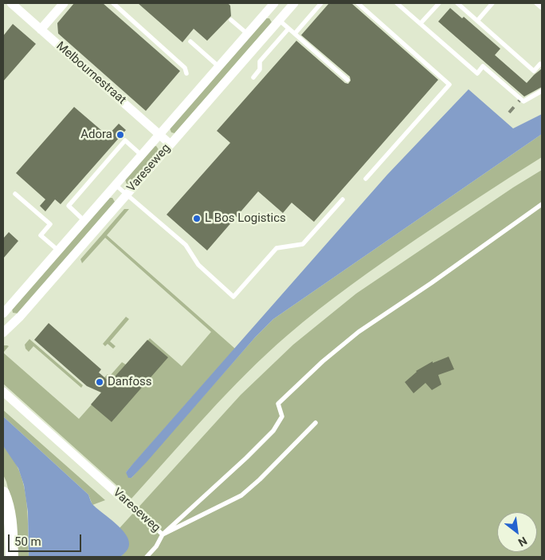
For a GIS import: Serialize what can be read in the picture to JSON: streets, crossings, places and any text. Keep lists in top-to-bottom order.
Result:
{
  "streets": {
    "street": ["Melbournestraat", "Vareseweg"]
  },
  "crossings": [
    ["Melbournestraat", "Vareseweg"]
  ],
  "places": ["Adora", "L Bos Logistics", "Danfoss"],
  "scale_bar": "50 m",
  "north": "bottom right"
}
